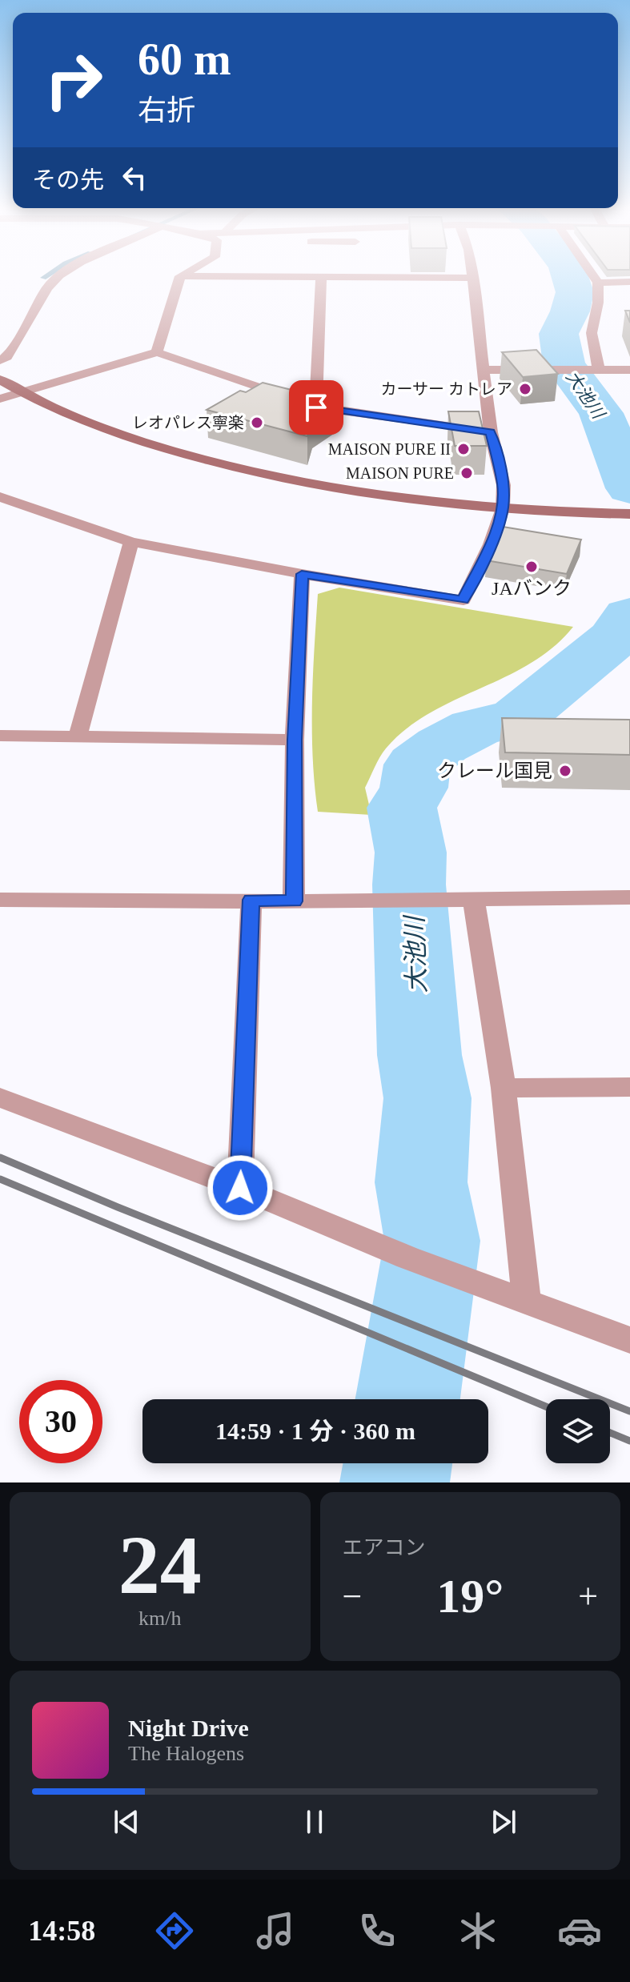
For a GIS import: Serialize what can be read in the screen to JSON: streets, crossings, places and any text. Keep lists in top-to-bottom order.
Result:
{
  "water": ["大池川"],
  "places": [
    "カーサー カトレア",
    "レオパレス寧楽",
    "MAISON PURE II",
    "MAISON PURE",
    "JAバンク",
    "クレール国見"
  ],
  "page": {
    "turn": ["60 m", "右折"],
    "then": "その先",
    "limit": "30",
    "trip": "14:59 · 1 分 · 360 m",
    "tile": [
      ["24", "km/h"],
      "エアコン"
    ],
    "heat": ["−", "19°", "+"],
    "song": ["Night Drive", "The Halogens"],
    "tabs": "14:58"
  }
}
